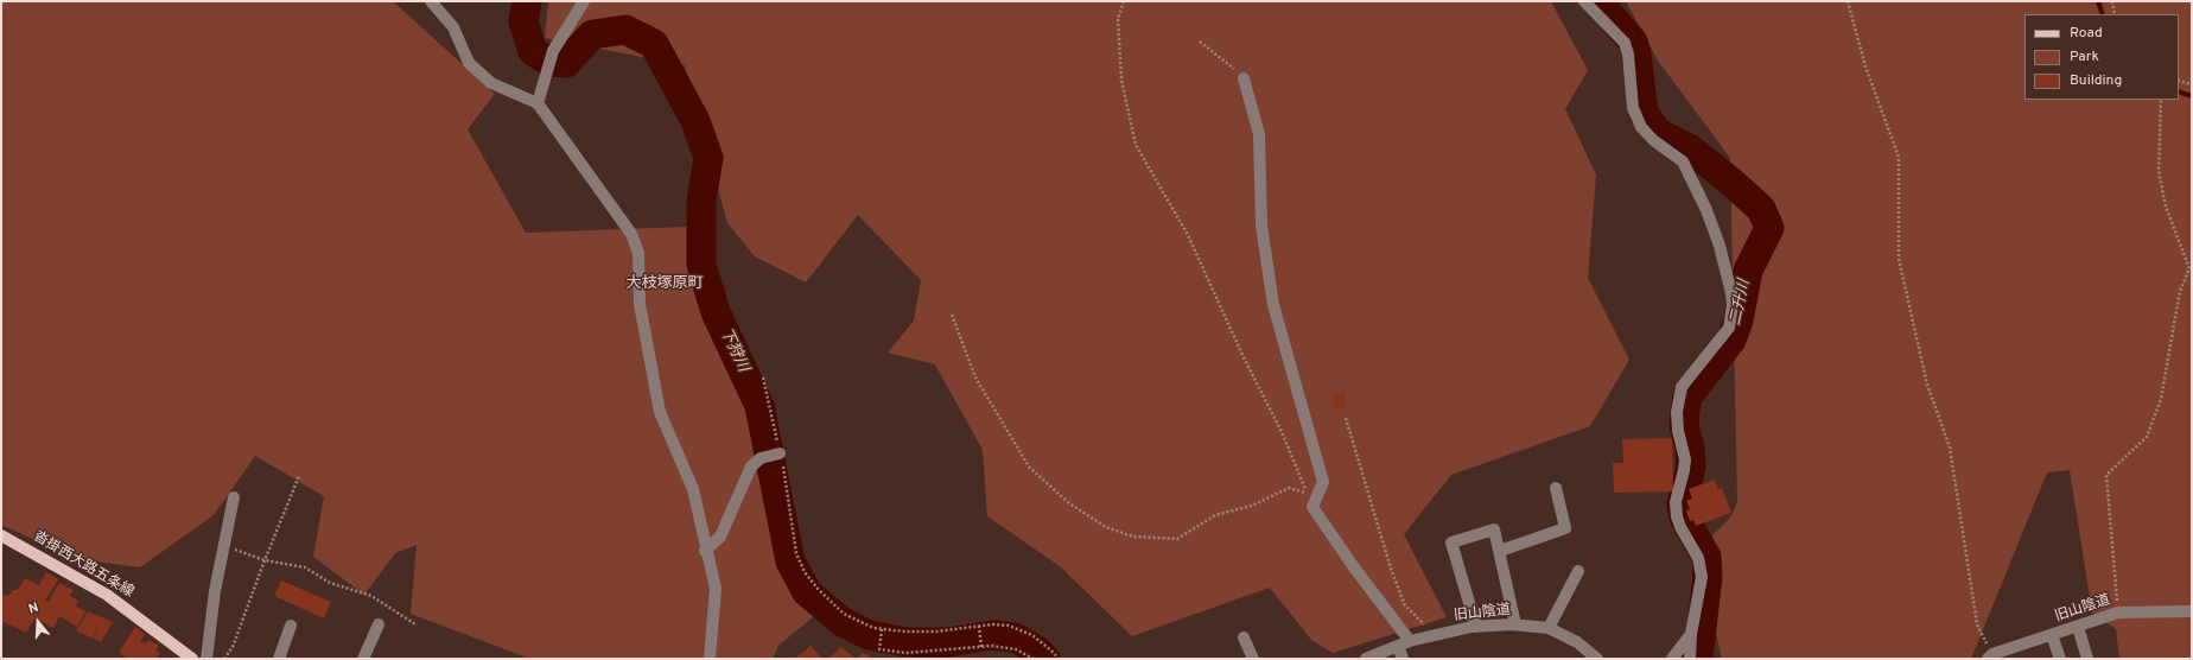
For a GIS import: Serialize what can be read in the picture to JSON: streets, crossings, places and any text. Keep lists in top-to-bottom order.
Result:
{
  "streets": {
    "main road": ["沓掛西大路五条線"],
    "street": ["旧山陰道"]
  },
  "districts": ["大枝塚原町"],
  "water": ["二升川", "下狩川"],
  "legend": ["Road", "Park", "Building"],
  "north": "top"
}
